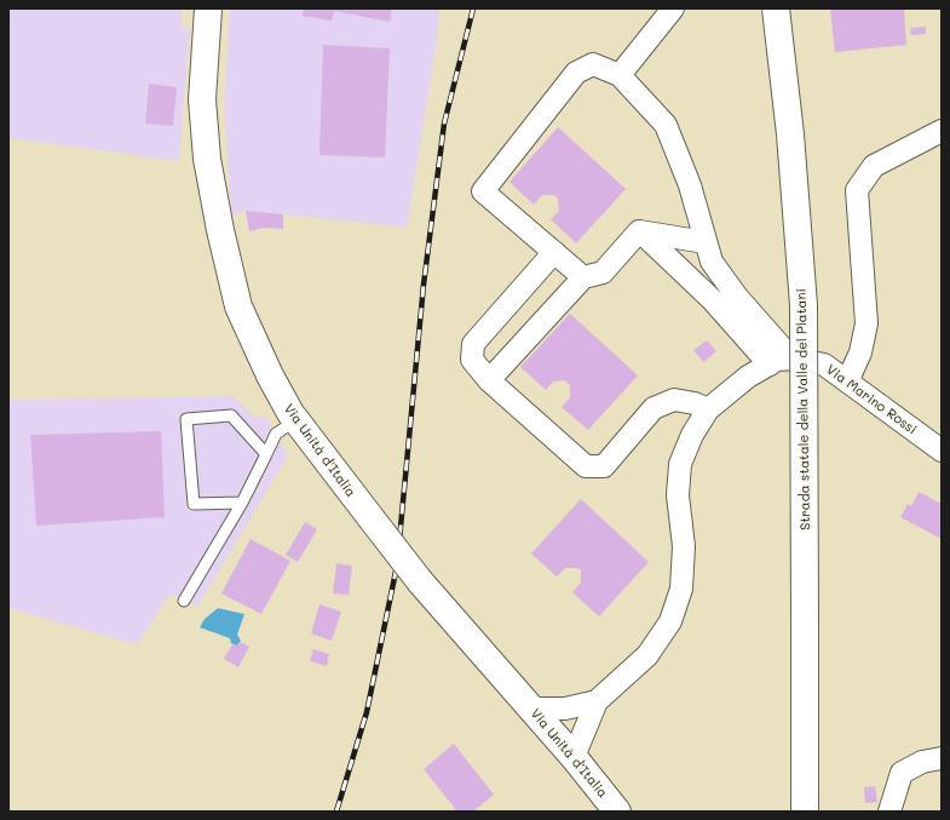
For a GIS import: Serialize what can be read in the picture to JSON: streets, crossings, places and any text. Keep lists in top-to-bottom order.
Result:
{
  "streets": {
    "street": ["Via Marino Rossi", "Strada statale della Valle del Platani", "Via Unità d'Italia"]
  },
  "crossings": [
    ["Via Marino Rossi", "Via Unità d'Italia"]
  ]
}
